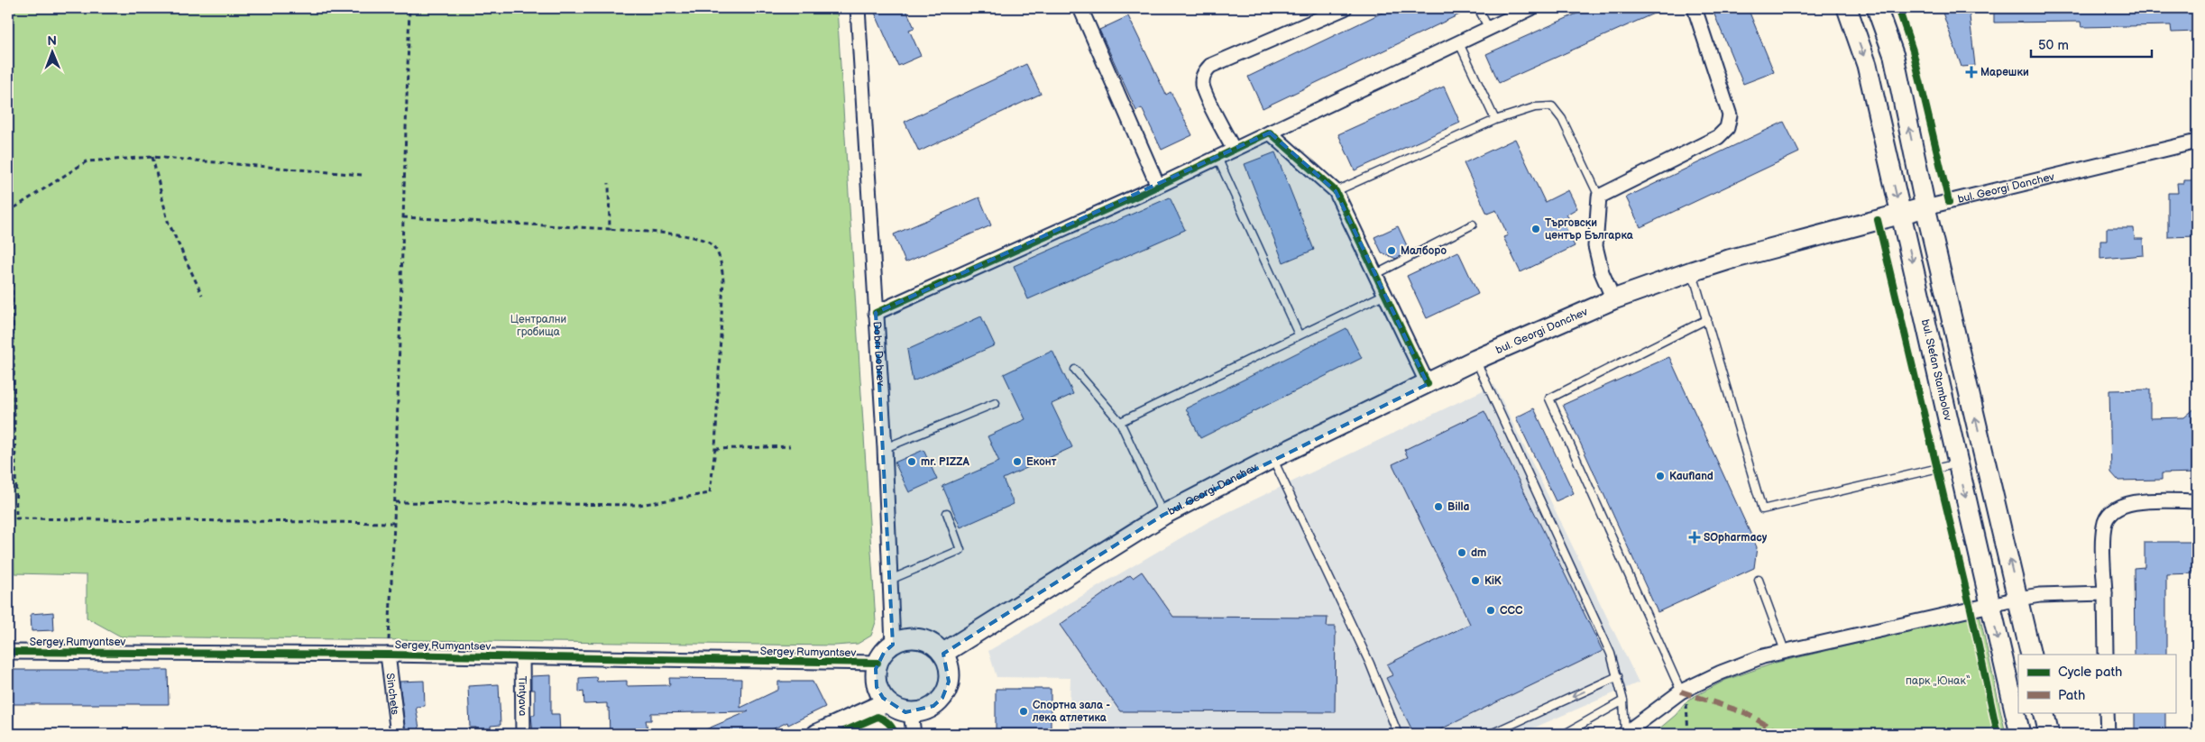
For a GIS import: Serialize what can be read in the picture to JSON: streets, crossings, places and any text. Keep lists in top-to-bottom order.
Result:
{
  "streets": {
    "main road": ["bul. Georgi Danchev", "bul. Stefan Stambolov"],
    "street": [
      "Dobri Dobrev",
      "Sergey Rumyantsev",
      "Sinchets",
      "Tintyava"
    ]
  },
  "crossings": [
    ["bul. Georgi Danchev", "Dobri Dobrev"],
    ["bul. Georgi Danchev", "bul. Stefan Stambolov"],
    ["bul. Georgi Danchev", "Sergey Rumyantsev"],
    ["Dobri Dobrev", "Sergey Rumyantsev"],
    ["Sergey Rumyantsev", "Sinchets"],
    ["Sergey Rumyantsev", "Tintyava"]
  ],
  "parks": ["Централни гробища", "парк „Юнак“"],
  "places": {
    "health": ["Марешки", "SOpharmacy"],
    "other": [
      "Търговски център Българка",
      "Малборо",
      "mr. PIZZA",
      "Еконт",
      "Kaufland",
      "Billa",
      "dm",
      "KiK",
      "CCC",
      "Спортна зала - лека атлетика"
    ]
  },
  "legend": ["Cycle path", "Path"],
  "scale_bar": "50 m",
  "north": "top"
}
